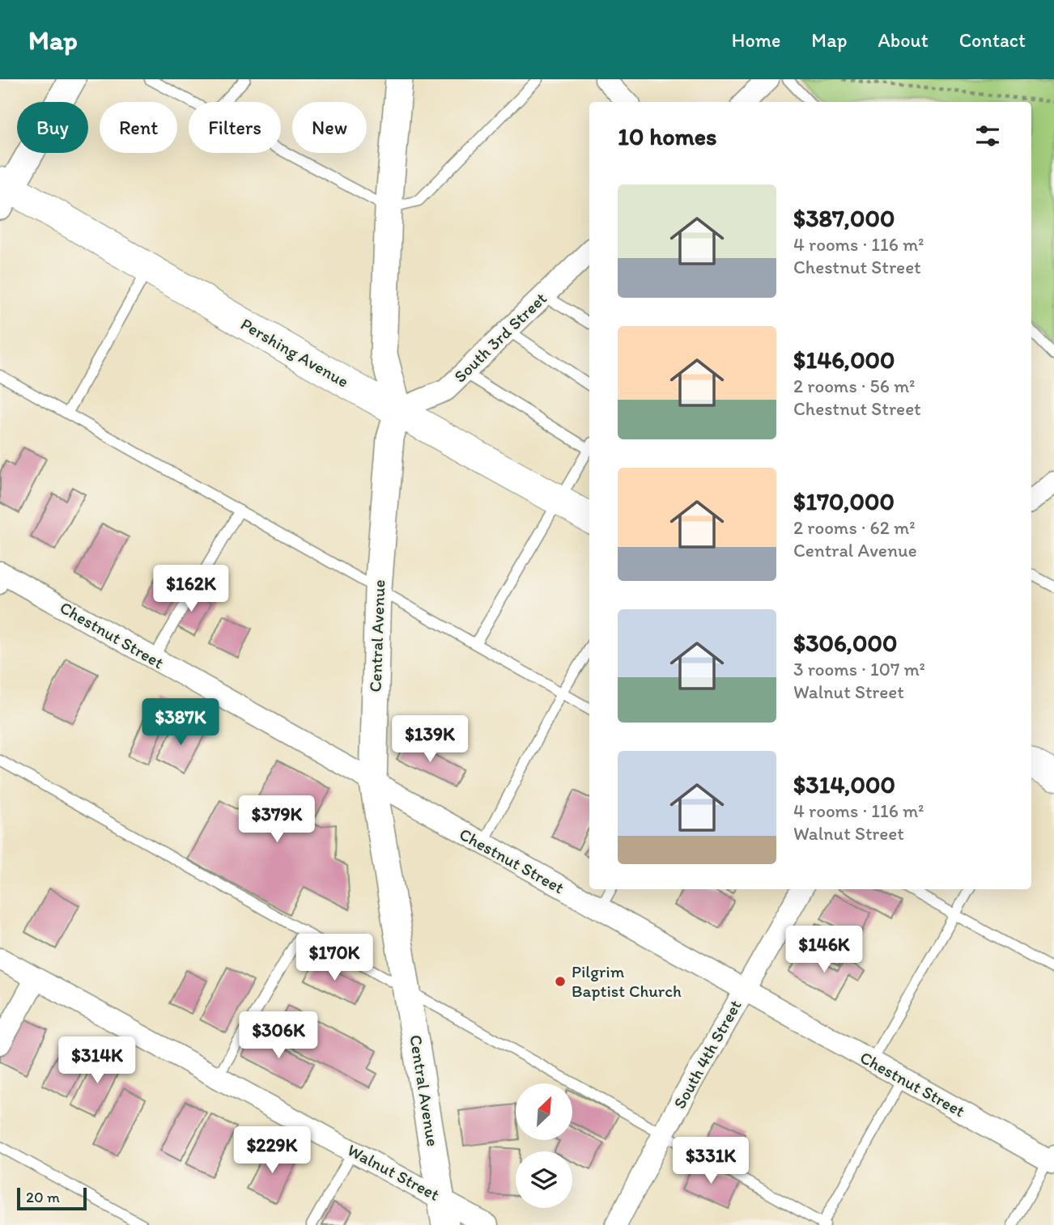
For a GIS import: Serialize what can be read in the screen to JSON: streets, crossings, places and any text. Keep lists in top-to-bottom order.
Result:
{
  "streets": {
    "main road": ["Pershing Avenue"],
    "street": [
      "South 3rd Street",
      "Chestnut Street",
      "Central Avenue",
      "South 4th Street",
      "Walnut Street"
    ]
  },
  "crossings": [
    ["South 3rd Street", "Pershing Avenue"],
    ["South 3rd Street", "Central Avenue"],
    ["Pershing Avenue", "Central Avenue"],
    ["Chestnut Street", "Central Avenue"],
    ["Chestnut Street", "South 4th Street"],
    ["Central Avenue", "Walnut Street"]
  ],
  "places": ["Pilgrim Baptist Church"],
  "scale_bar": "20 m",
  "north": "top right",
  "page": {
    "header": "Map",
    "nav": [
      "Home",
      "Map",
      "About",
      "Contact"
    ],
    "chip": [
      "Buy",
      "Rent",
      "Filters",
      "New"
    ],
    "heading": "10 homes",
    "list": [
      {
        "name": "$387,000",
        "note": "4 rooms · 116 m² · Chestnut Street"
      },
      {
        "name": "$146,000",
        "note": "2 rooms · 56 m² · Chestnut Street"
      },
      {
        "name": "$170,000",
        "note": "2 rooms · 62 m² · Central Avenue"
      },
      {
        "name": "$306,000",
        "note": "3 rooms · 107 m² · Walnut Street"
      },
      {
        "name": "$314,000",
        "note": "4 rooms · 116 m² · Walnut Street"
      }
    ],
    "price": [
      "$162K",
      "$387K",
      "$139K",
      "$379K",
      "$146K",
      "$170K",
      "$306K",
      "$314K",
      "$229K",
      "$331K"
    ],
    "scale": "20 m"
  }
}
